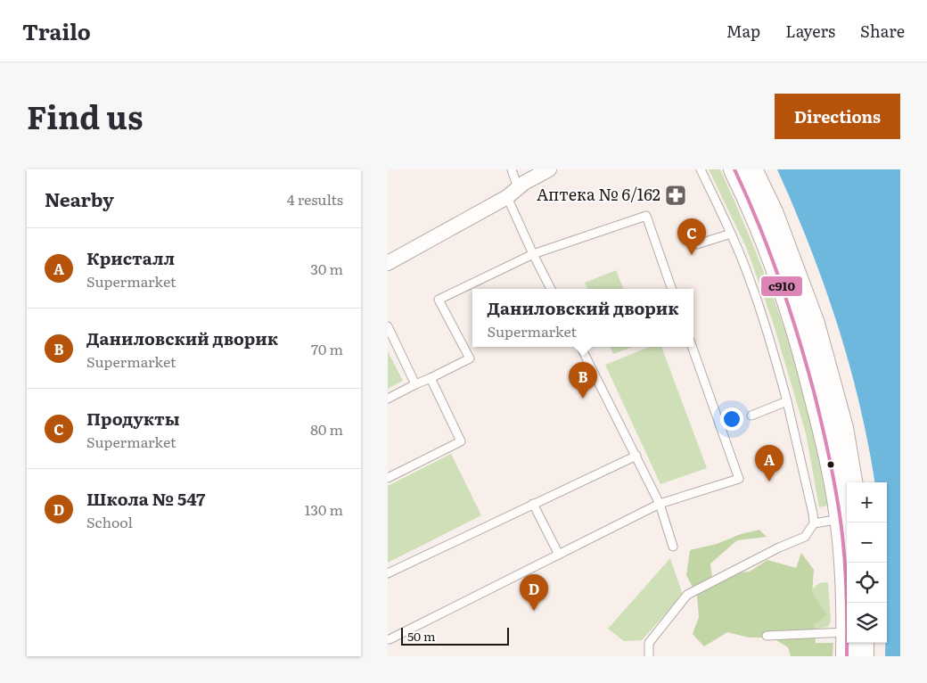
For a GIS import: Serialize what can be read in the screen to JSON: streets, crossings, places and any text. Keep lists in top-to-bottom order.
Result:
{
  "places": {
    "pharmacy": ["Аптека № 6/162"]
  },
  "lines": ["transit line с910"],
  "scale_bar": "50 m",
  "page": {
    "header": "Trailo",
    "nav": ["Map", "Layers", "Share"],
    "title": "Find us",
    "buttons": "Directions",
    "heading": ["Nearby", "4 results"],
    "pins": [
      "C",
      "B",
      "A",
      "D"
    ],
    "list": [
      {
        "mark": "A",
        "name": "Кристалл",
        "note": "Supermarket",
        "value": "30 m"
      },
      {
        "mark": "B",
        "name": "Даниловский дворик",
        "note": "Supermarket",
        "value": "70 m"
      },
      {
        "mark": "C",
        "name": "Продукты",
        "note": "Supermarket",
        "value": "80 m"
      },
      {
        "mark": "D",
        "name": "Школа № 547",
        "note": "School",
        "value": "130 m"
      }
    ],
    "popup": ["Даниловский дворик", "Supermarket"],
    "map_buttons": ["+", "−"],
    "scale": "50 m"
  }
}
